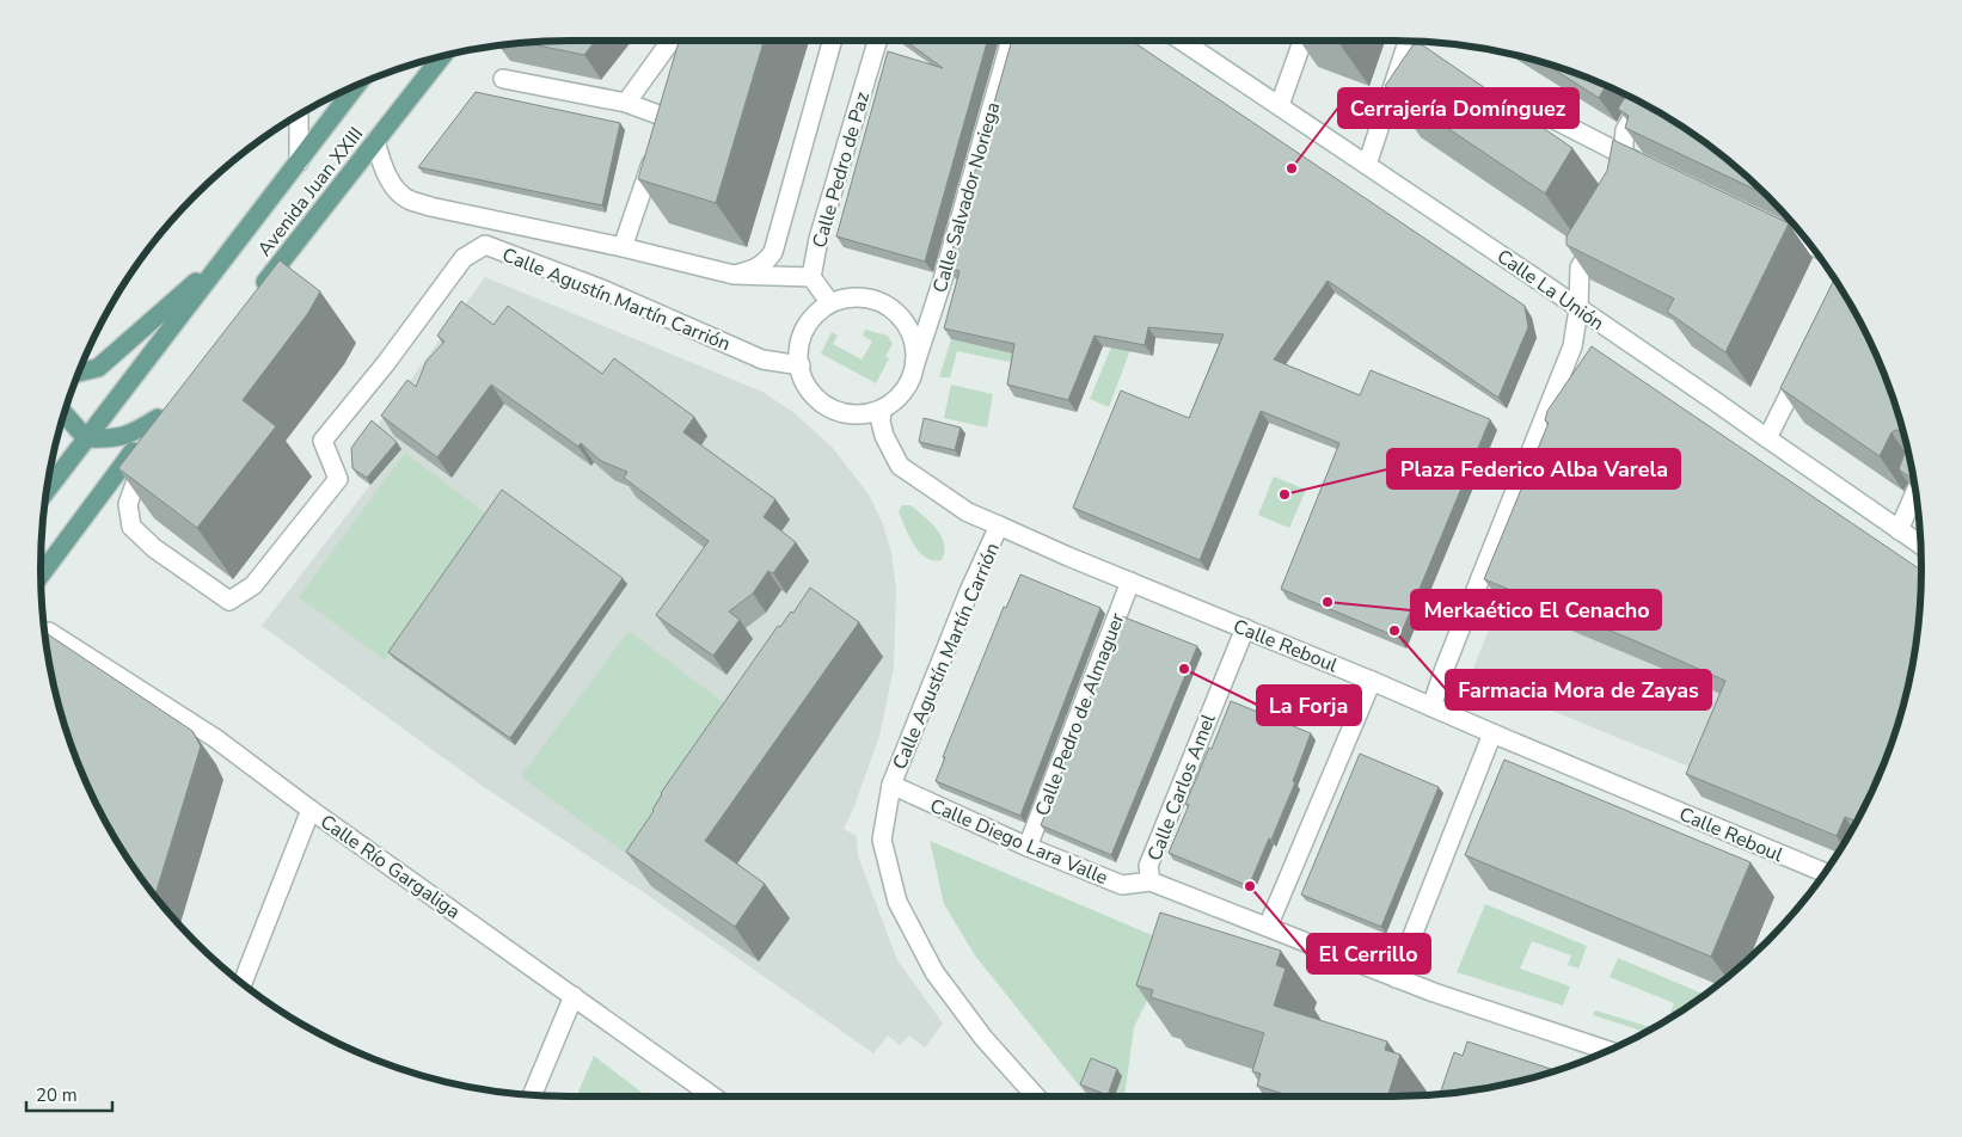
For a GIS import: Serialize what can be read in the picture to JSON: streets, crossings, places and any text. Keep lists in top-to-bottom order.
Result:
{
  "streets": {
    "main road": ["Avenida Juan XXIII"],
    "street": [
      "Calle Pedro de Paz",
      "Calle Salvador Noriega",
      "Calle La Unión",
      "Calle Agustín Martín Carrión",
      "Calle Reboul",
      "Calle Pedro de Almaguer",
      "Calle Carlos Amel",
      "Calle Diego Lara Valle",
      "Calle Río Gargaliga"
    ]
  },
  "crossings": [
    ["Calle Pedro de Paz", "Calle Agustín Martín Carrión"],
    ["Avenida Juan XXIII", "Calle Agustín Martín Carrión"],
    ["Calle Salvador Noriega", "Calle Agustín Martín Carrión"],
    ["Calle Salvador Noriega", "Calle Reboul"],
    ["Calle Agustín Martín Carrión", "Calle Reboul"],
    ["Calle Agustín Martín Carrión", "Calle Diego Lara Valle"],
    ["Calle Reboul", "Calle Pedro de Almaguer"],
    ["Calle Reboul", "Calle Carlos Amel"],
    ["Calle Pedro de Almaguer", "Calle Diego Lara Valle"],
    ["Calle Carlos Amel", "Calle Diego Lara Valle"]
  ],
  "places": [
    "Cerrajería Domínguez",
    "Plaza Federico Alba Varela",
    "Merkaético El Cenacho",
    "Farmacia Mora de Zayas",
    "La Forja",
    "El Cerrillo"
  ],
  "scale_bar": "20 m"
}
